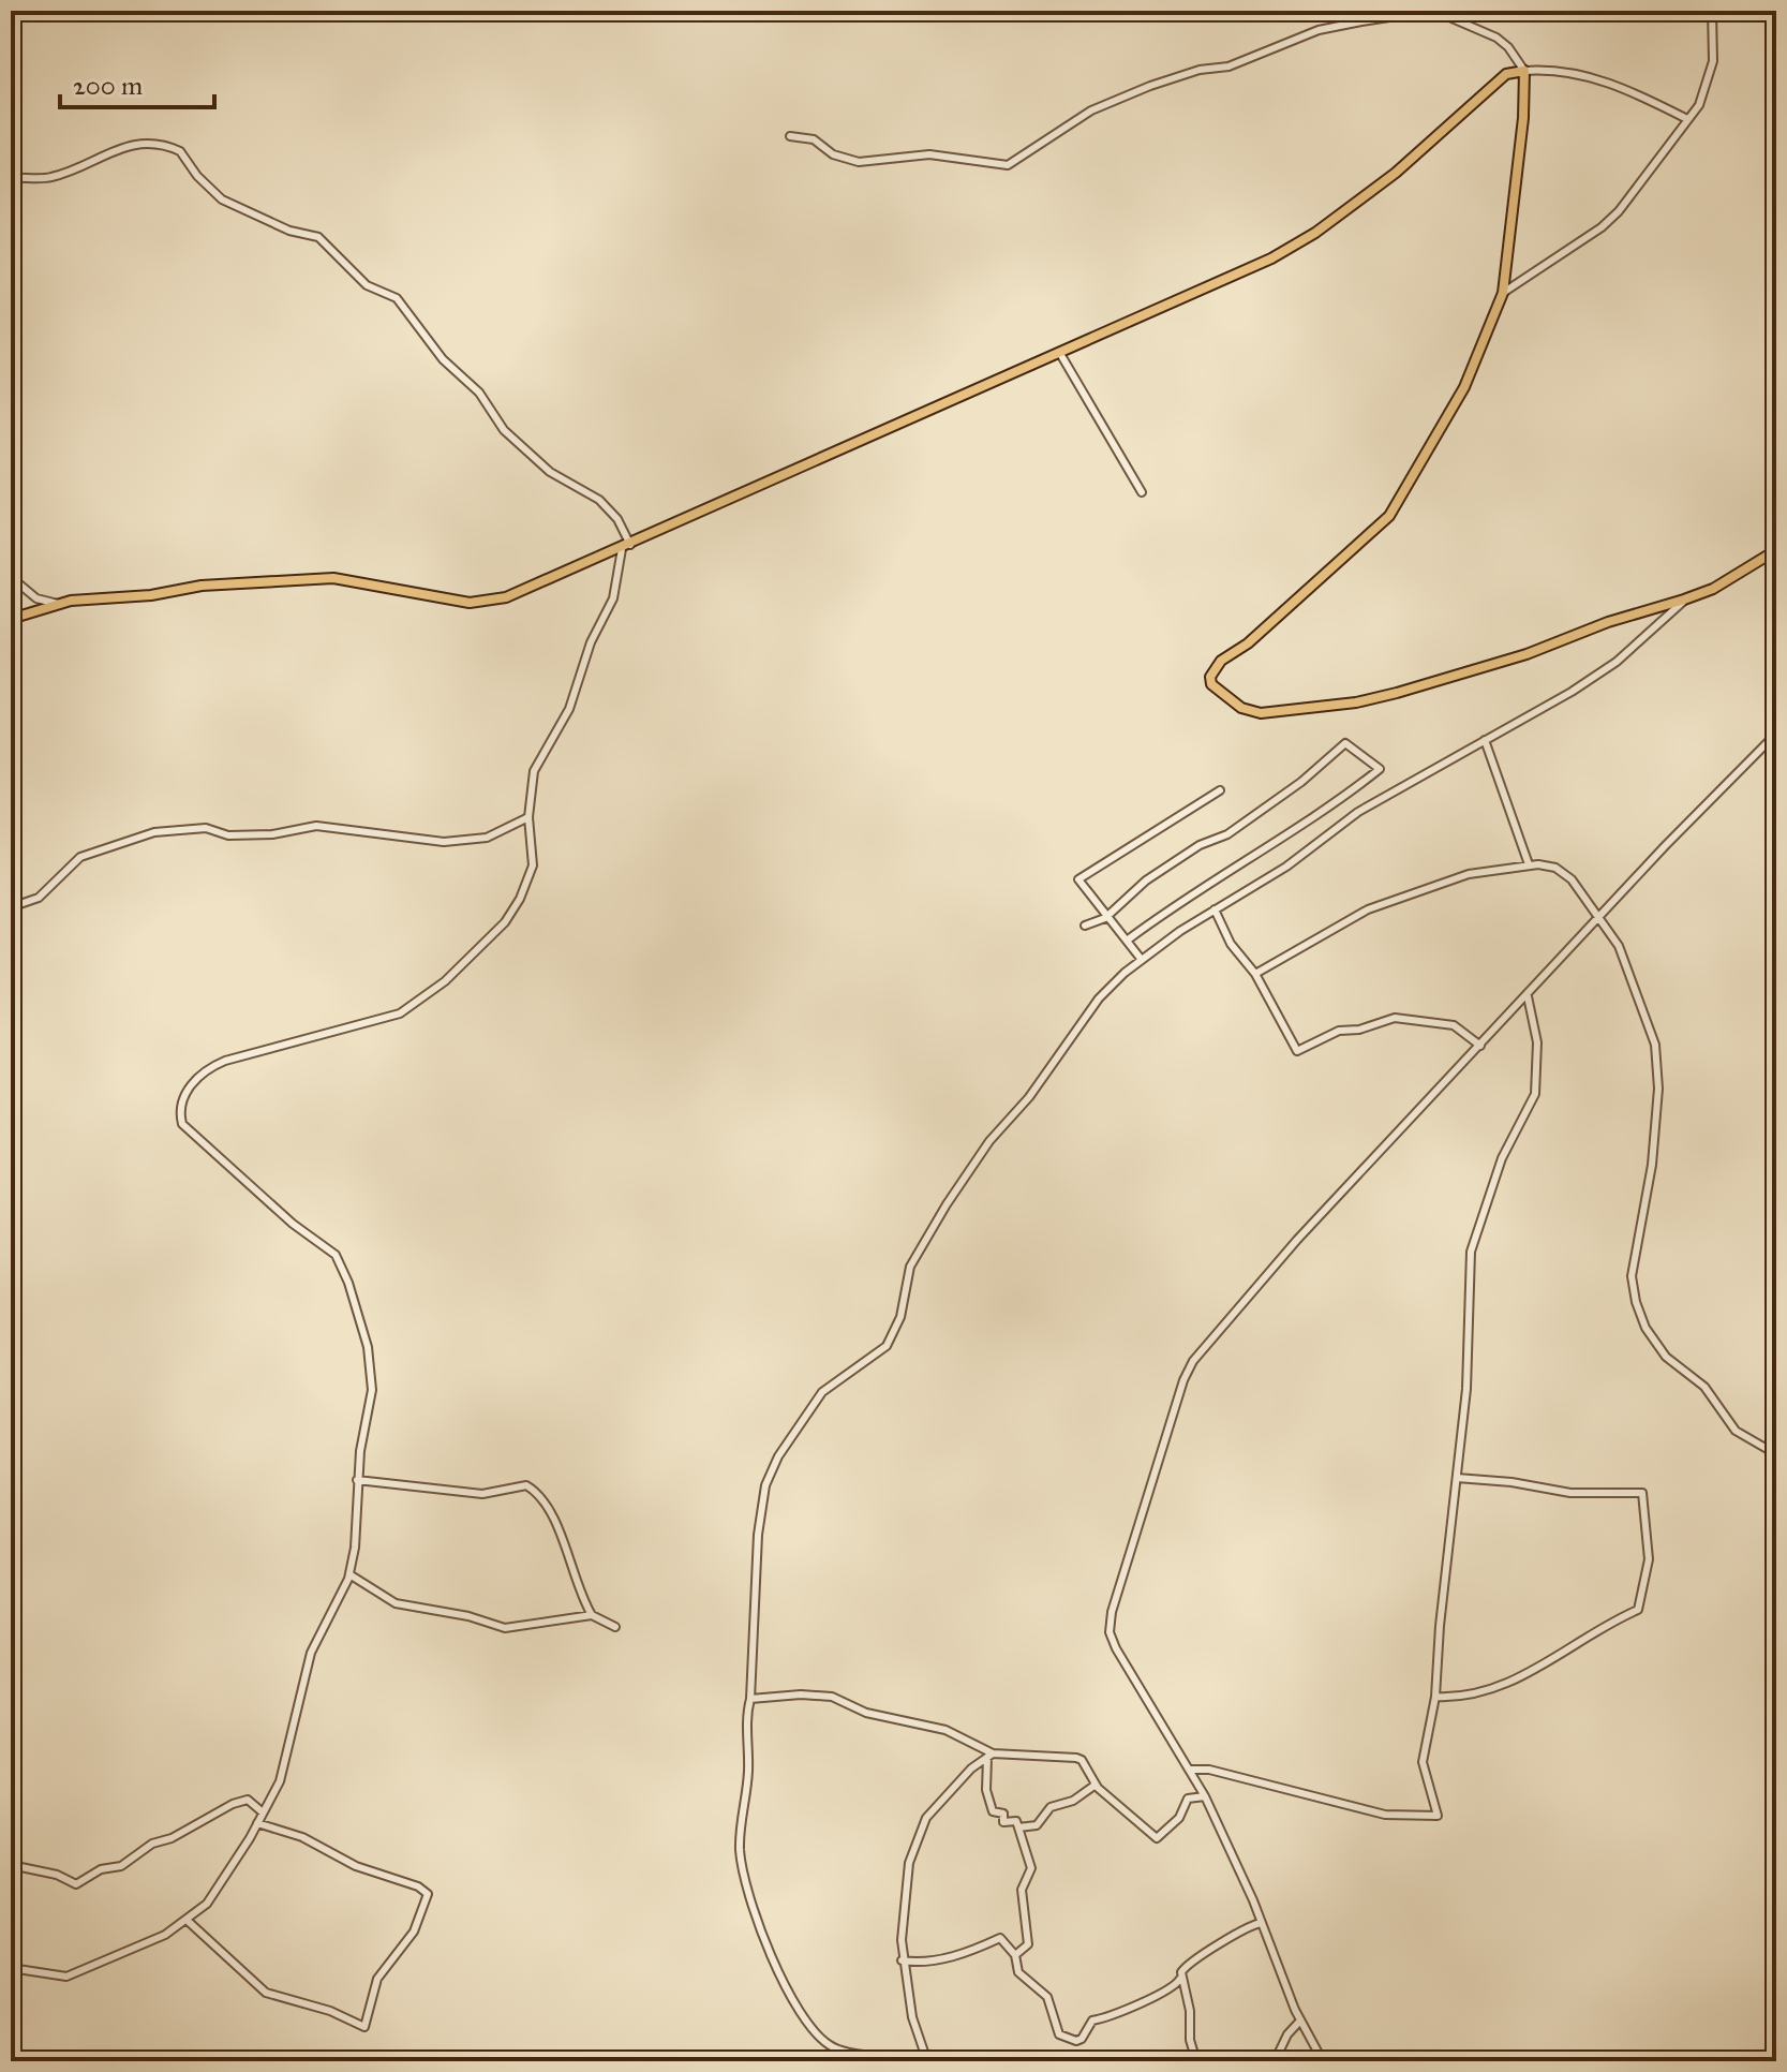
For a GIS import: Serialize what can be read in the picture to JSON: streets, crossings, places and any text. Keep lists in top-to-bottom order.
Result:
{
  "scale_bar": "200 m"
}
